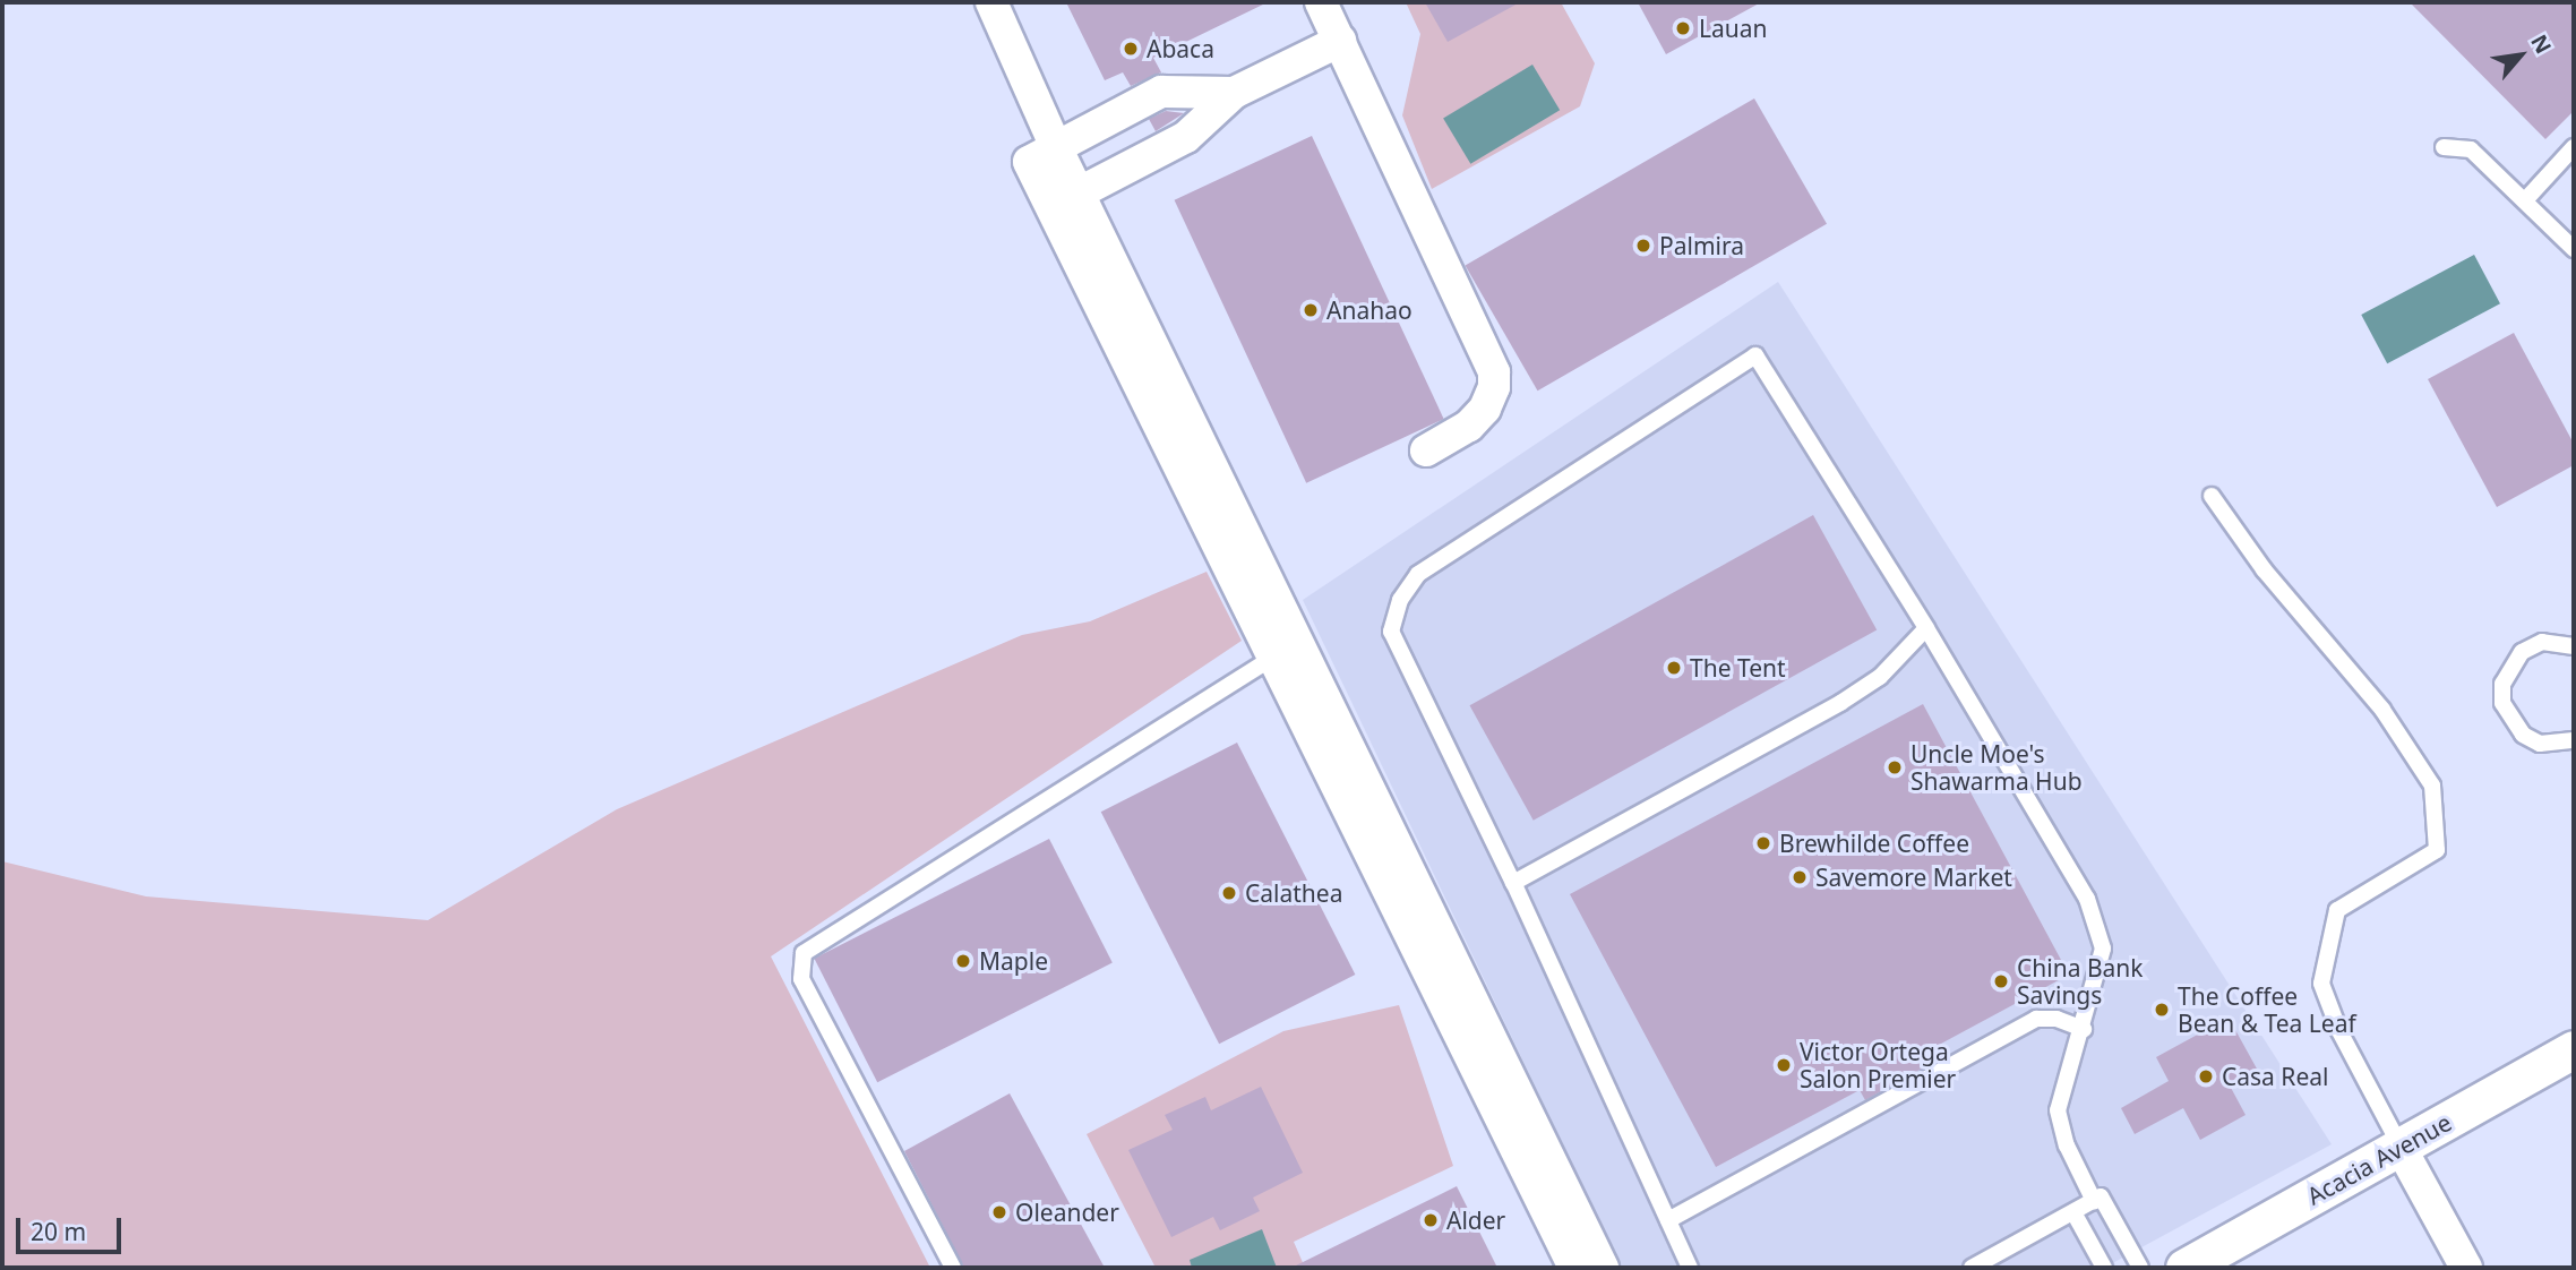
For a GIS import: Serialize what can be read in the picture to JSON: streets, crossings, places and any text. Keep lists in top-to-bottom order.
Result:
{
  "streets": {
    "street": ["Acacia Avenue"]
  },
  "places": [
    "Lauan",
    "Abaca",
    "Palmira",
    "Anahao",
    "The Tent",
    "Uncle Moe's Shawarma Hub",
    "Brewhilde Coffee",
    "Savemore Market",
    "Calathea",
    "Maple",
    "China Bank Savings",
    "The Coffee Bean & Tea Leaf",
    "Victor Ortega Salon Premier",
    "Casa Real",
    "Oleander",
    "Alder"
  ],
  "scale_bar": "20 m",
  "north": "top right"
}
